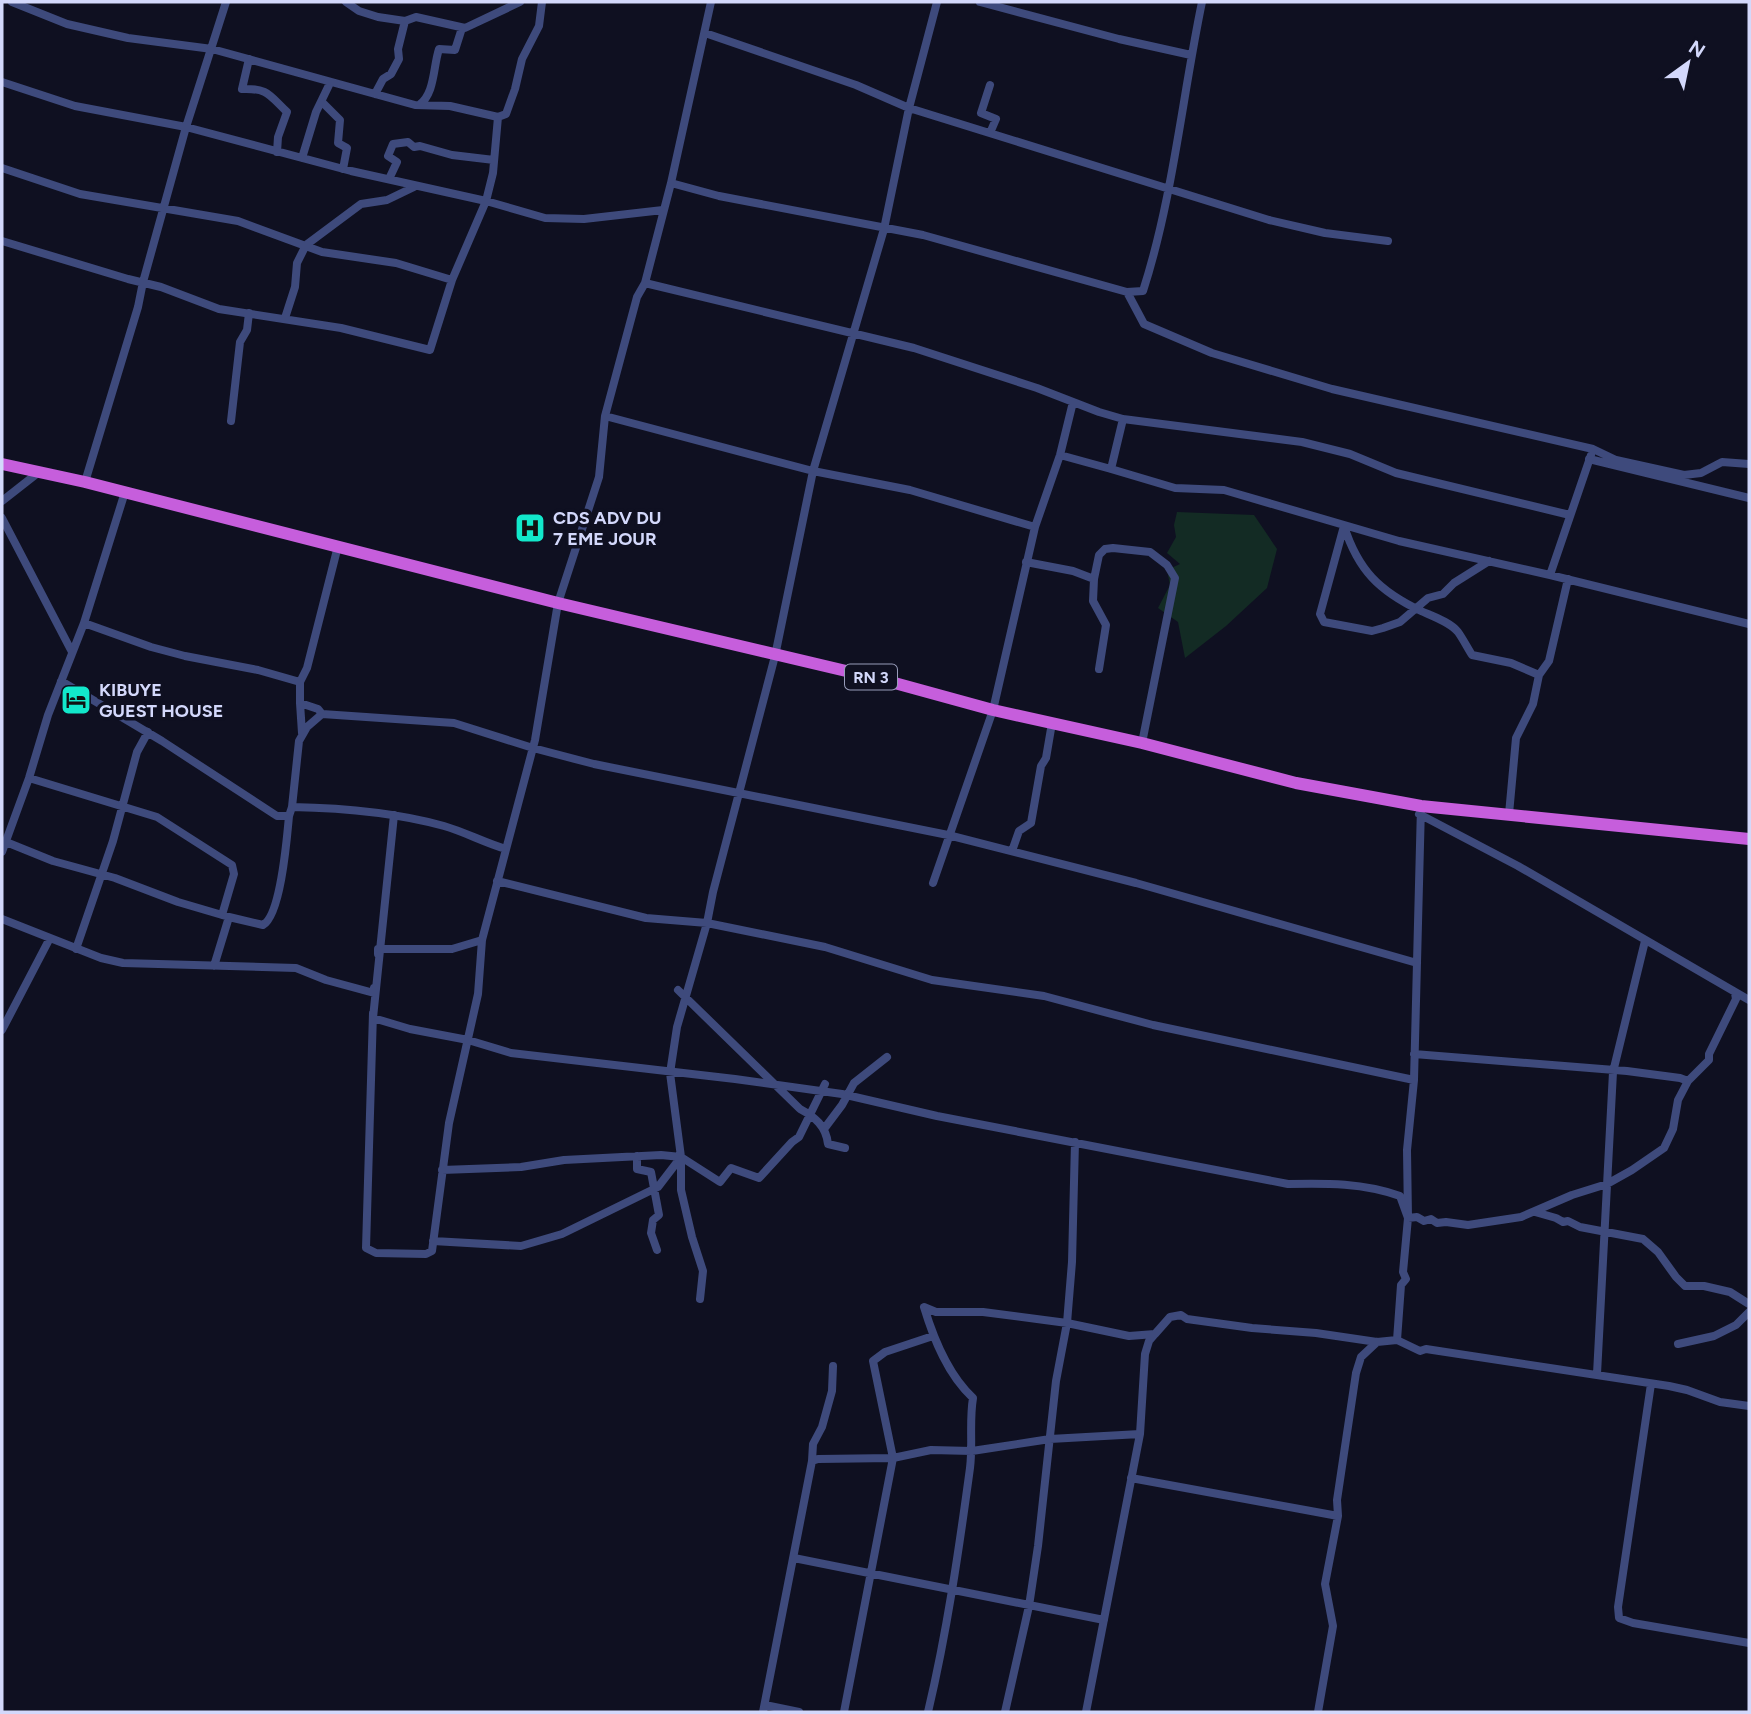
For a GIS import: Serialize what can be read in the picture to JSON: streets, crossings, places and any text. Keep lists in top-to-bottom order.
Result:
{
  "streets": {
    "highway": ["RN 3"]
  },
  "places": {
    "hospital": ["CDS ADV DU 7 EME JOUR"],
    "hotel": ["KIBUYE GUEST HOUSE"]
  },
  "north": "top right"
}
